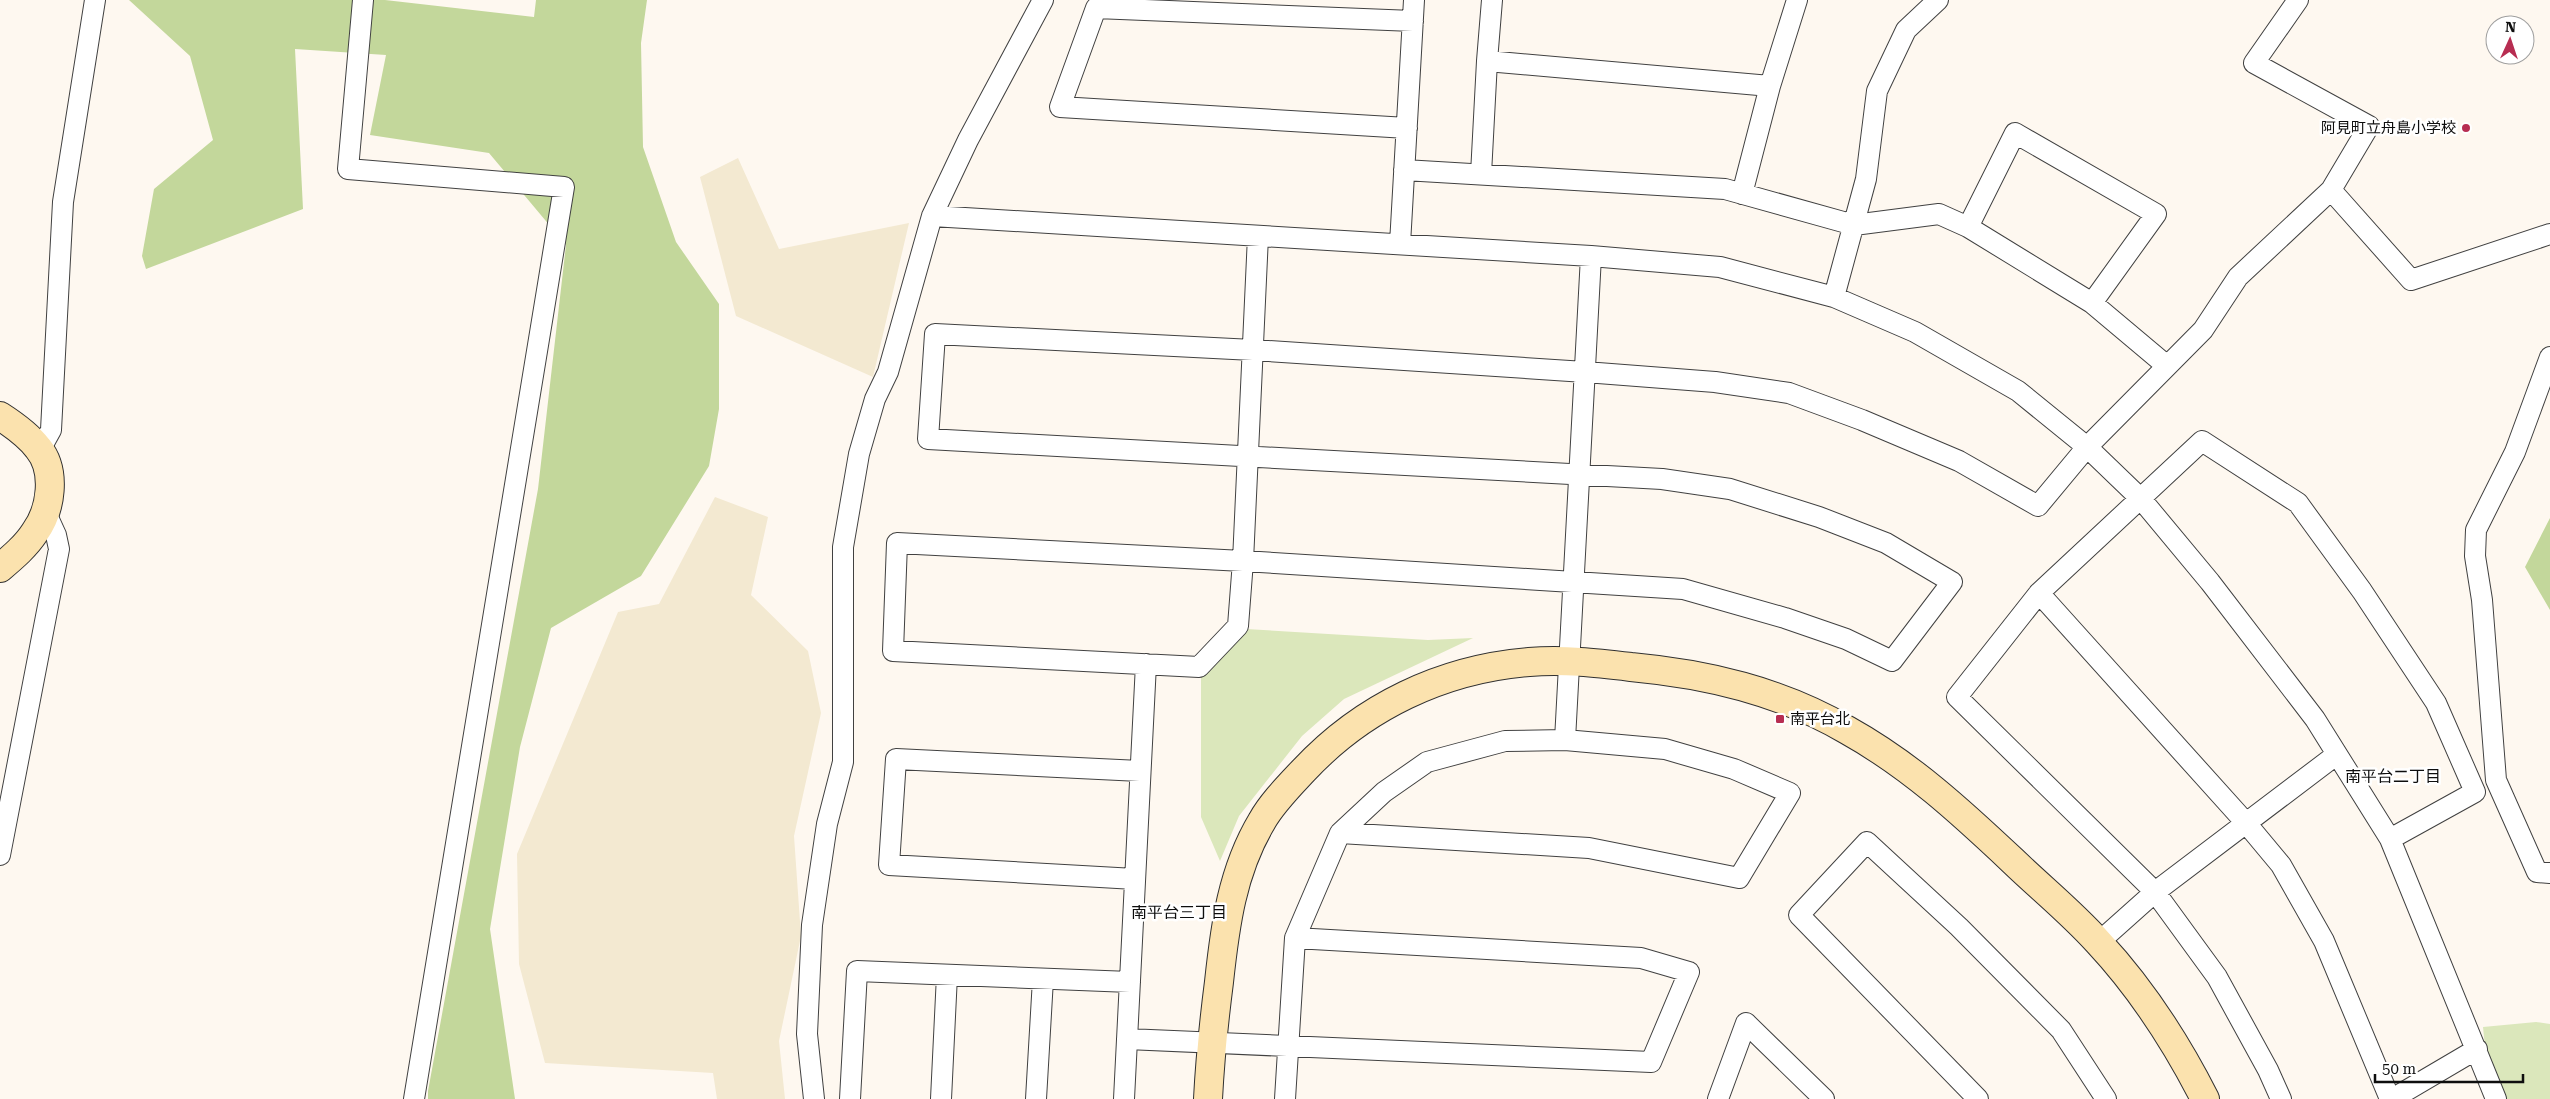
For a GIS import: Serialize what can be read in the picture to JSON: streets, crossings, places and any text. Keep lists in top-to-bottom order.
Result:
{
  "districts": ["南平台二丁目", "南平台三丁目"],
  "places": {
    "other": ["阿見町立舟島小学校"],
    "transit": ["南平台北"]
  },
  "scale_bar": "50 m",
  "north": "top"
}
